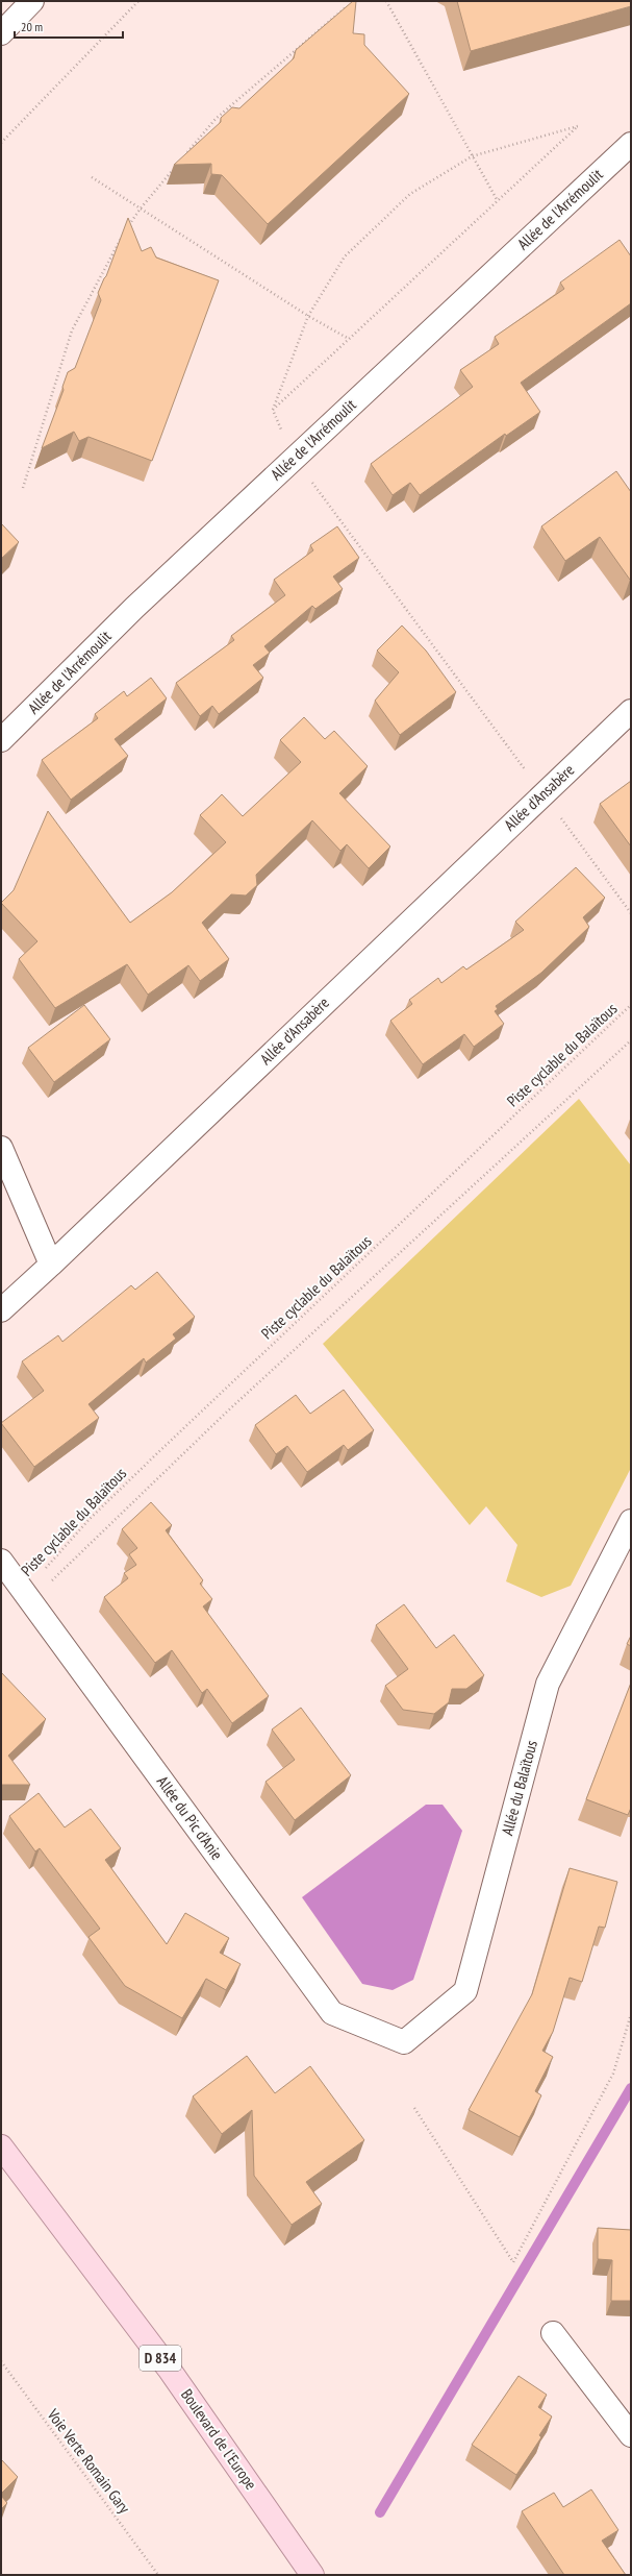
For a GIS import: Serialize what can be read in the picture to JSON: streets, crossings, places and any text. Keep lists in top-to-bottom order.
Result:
{
  "streets": {
    "main road": ["D 834", "Boulevard de l'Europe"],
    "street": [
      "Allée de l'Arrémoulit",
      "Allée d'Ansabère",
      "Allée du Balaïtous",
      "Allée du Pic d'Anie"
    ],
    "path": ["Piste cyclable du Balaïtous", "Voie Verte Romain Gary"]
  },
  "crossings": [
    ["Piste cyclable du Balaïtous", "Allée du Pic d'Anie"],
    ["Allée du Balaïtous", "Allée du Pic d'Anie"]
  ],
  "scale_bar": "20 m"
}
